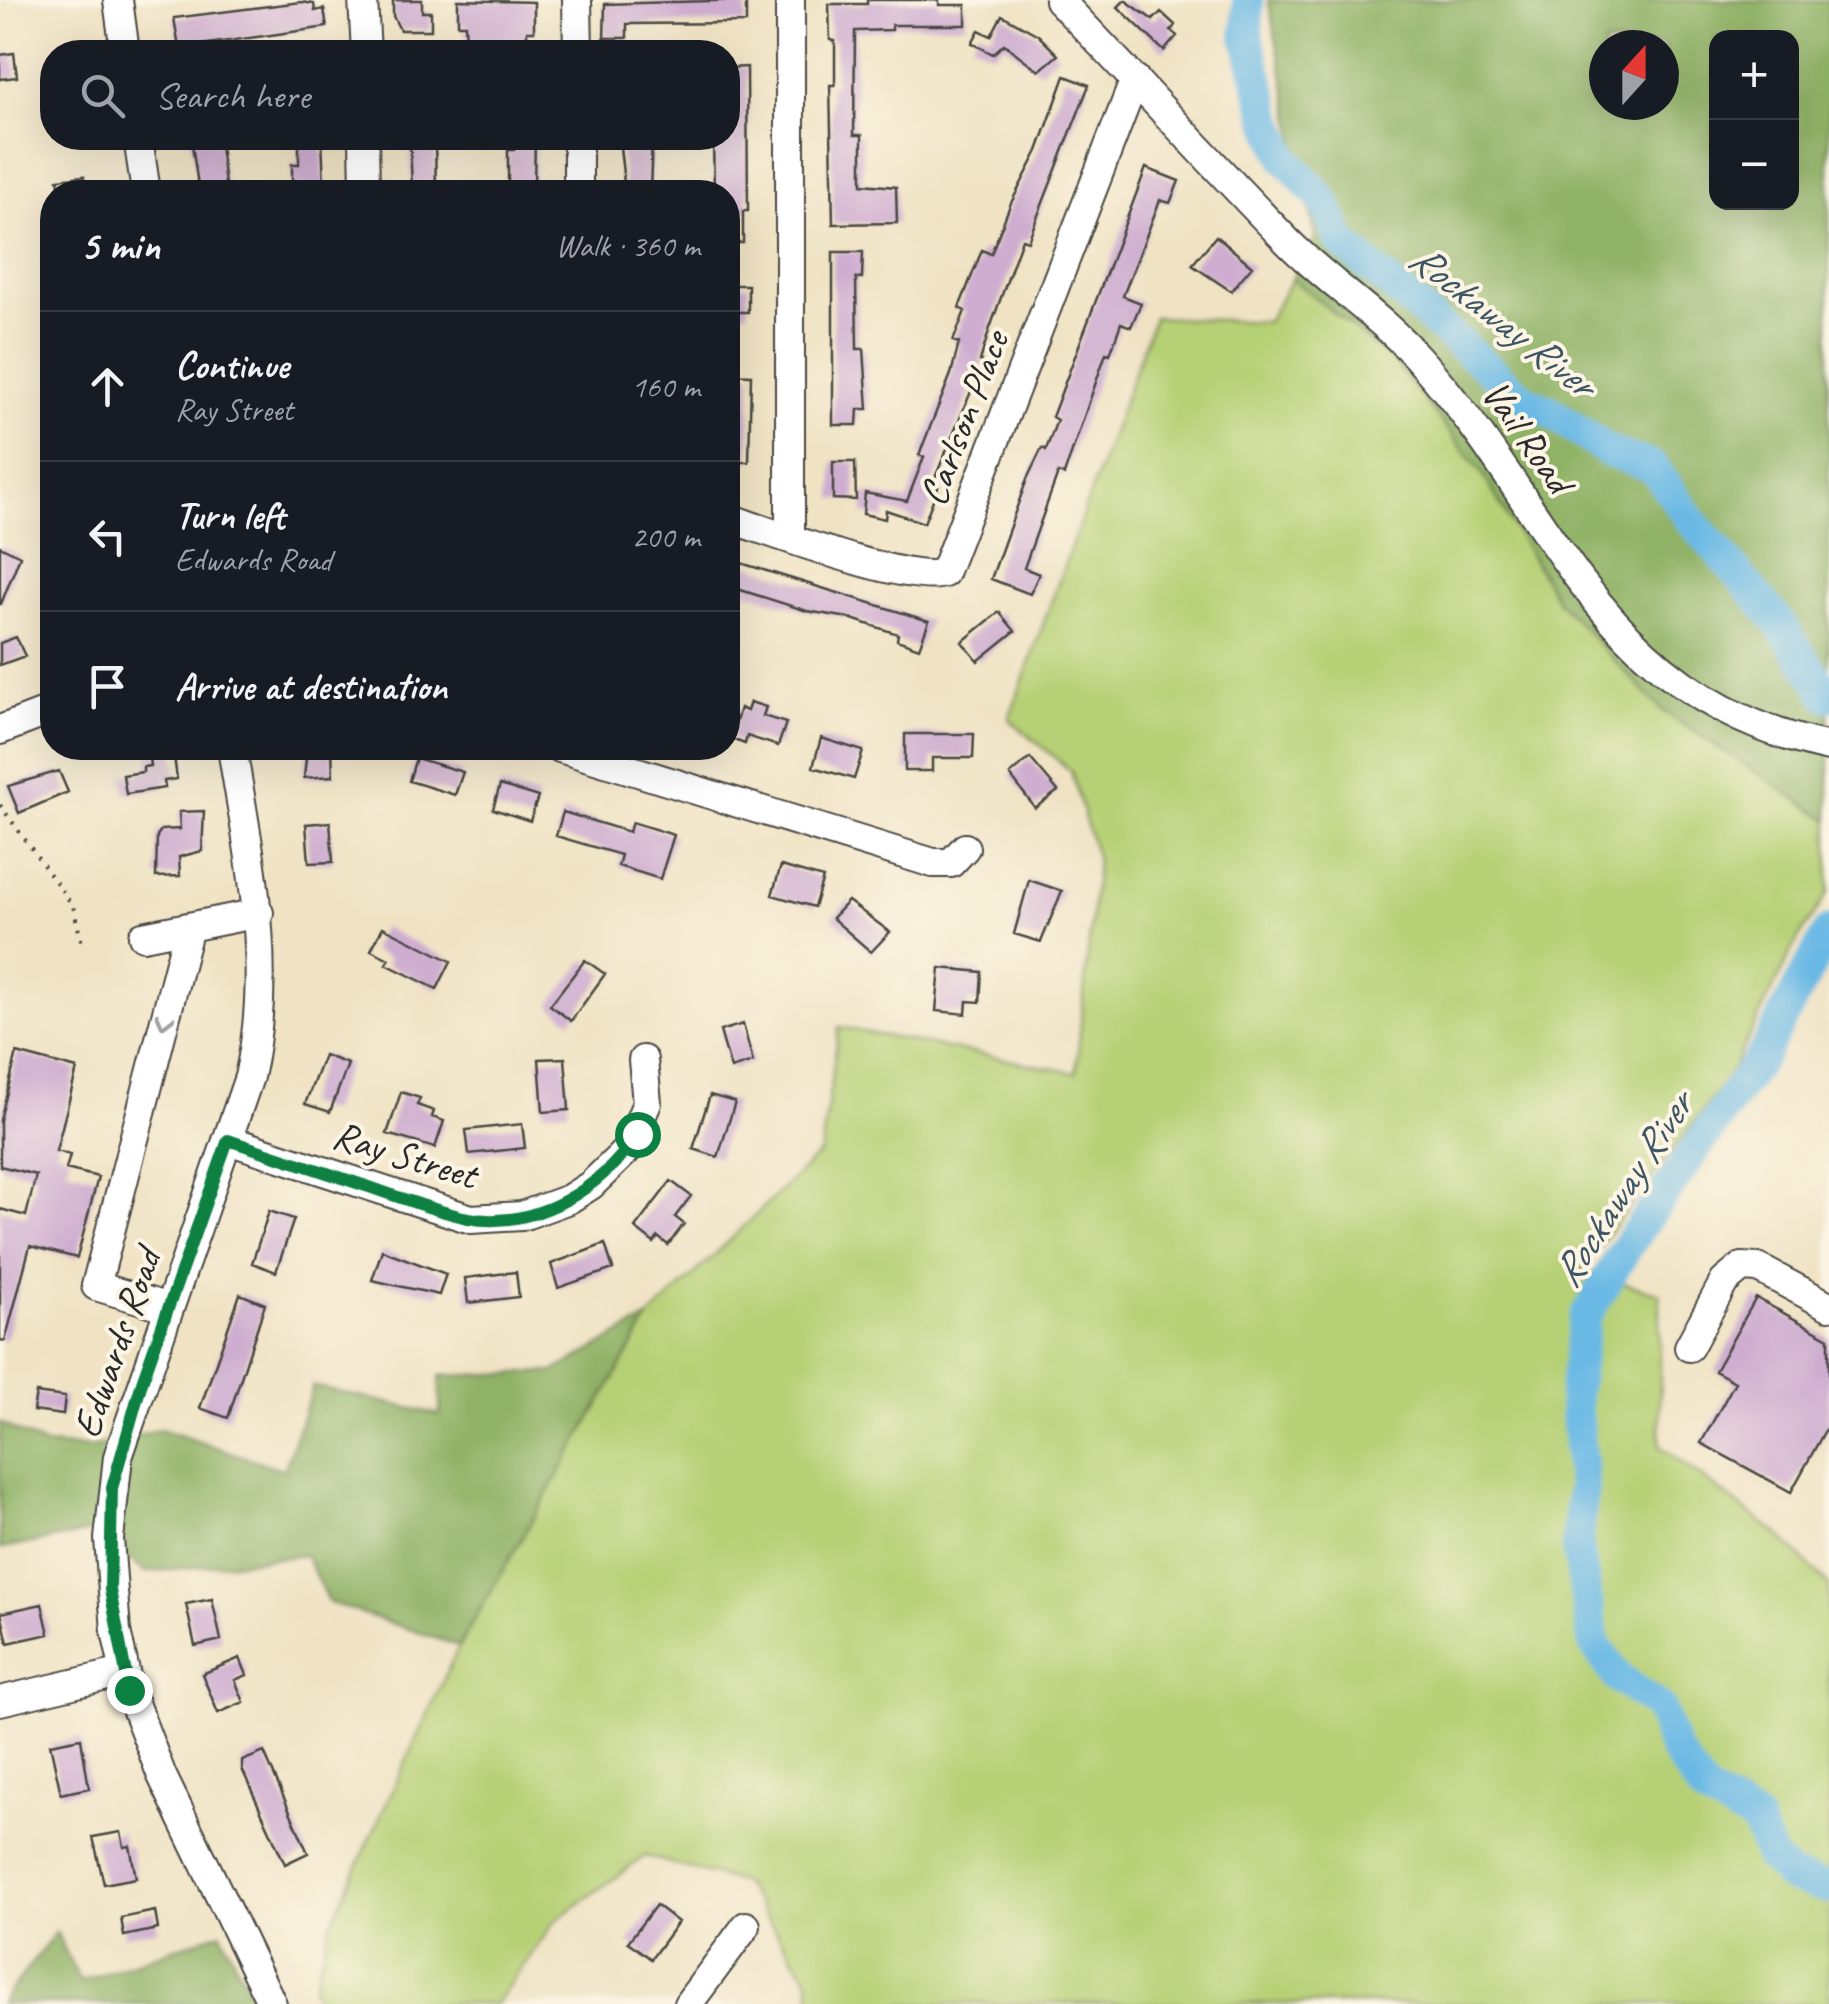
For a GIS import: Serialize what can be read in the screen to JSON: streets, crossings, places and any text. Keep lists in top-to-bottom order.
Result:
{
  "streets": {
    "street": [
      "Carlson Place",
      "Vail Road",
      "Ray Street",
      "Edwards Road"
    ]
  },
  "crossings": [
    ["Carlson Place", "Vail Road"],
    ["Ray Street", "Edwards Road"]
  ],
  "water": ["Rockaway River"],
  "north": "top",
  "page": {
    "map_buttons": ["+", "−"],
    "search": "Search here",
    "heading": ["5 min", "Walk · 360 m"],
    "list": [
      ["Continue", "Ray Street", "160 m"],
      ["Turn left", "Edwards Road", "200 m"],
      "Arrive at destination"
    ]
  }
}
